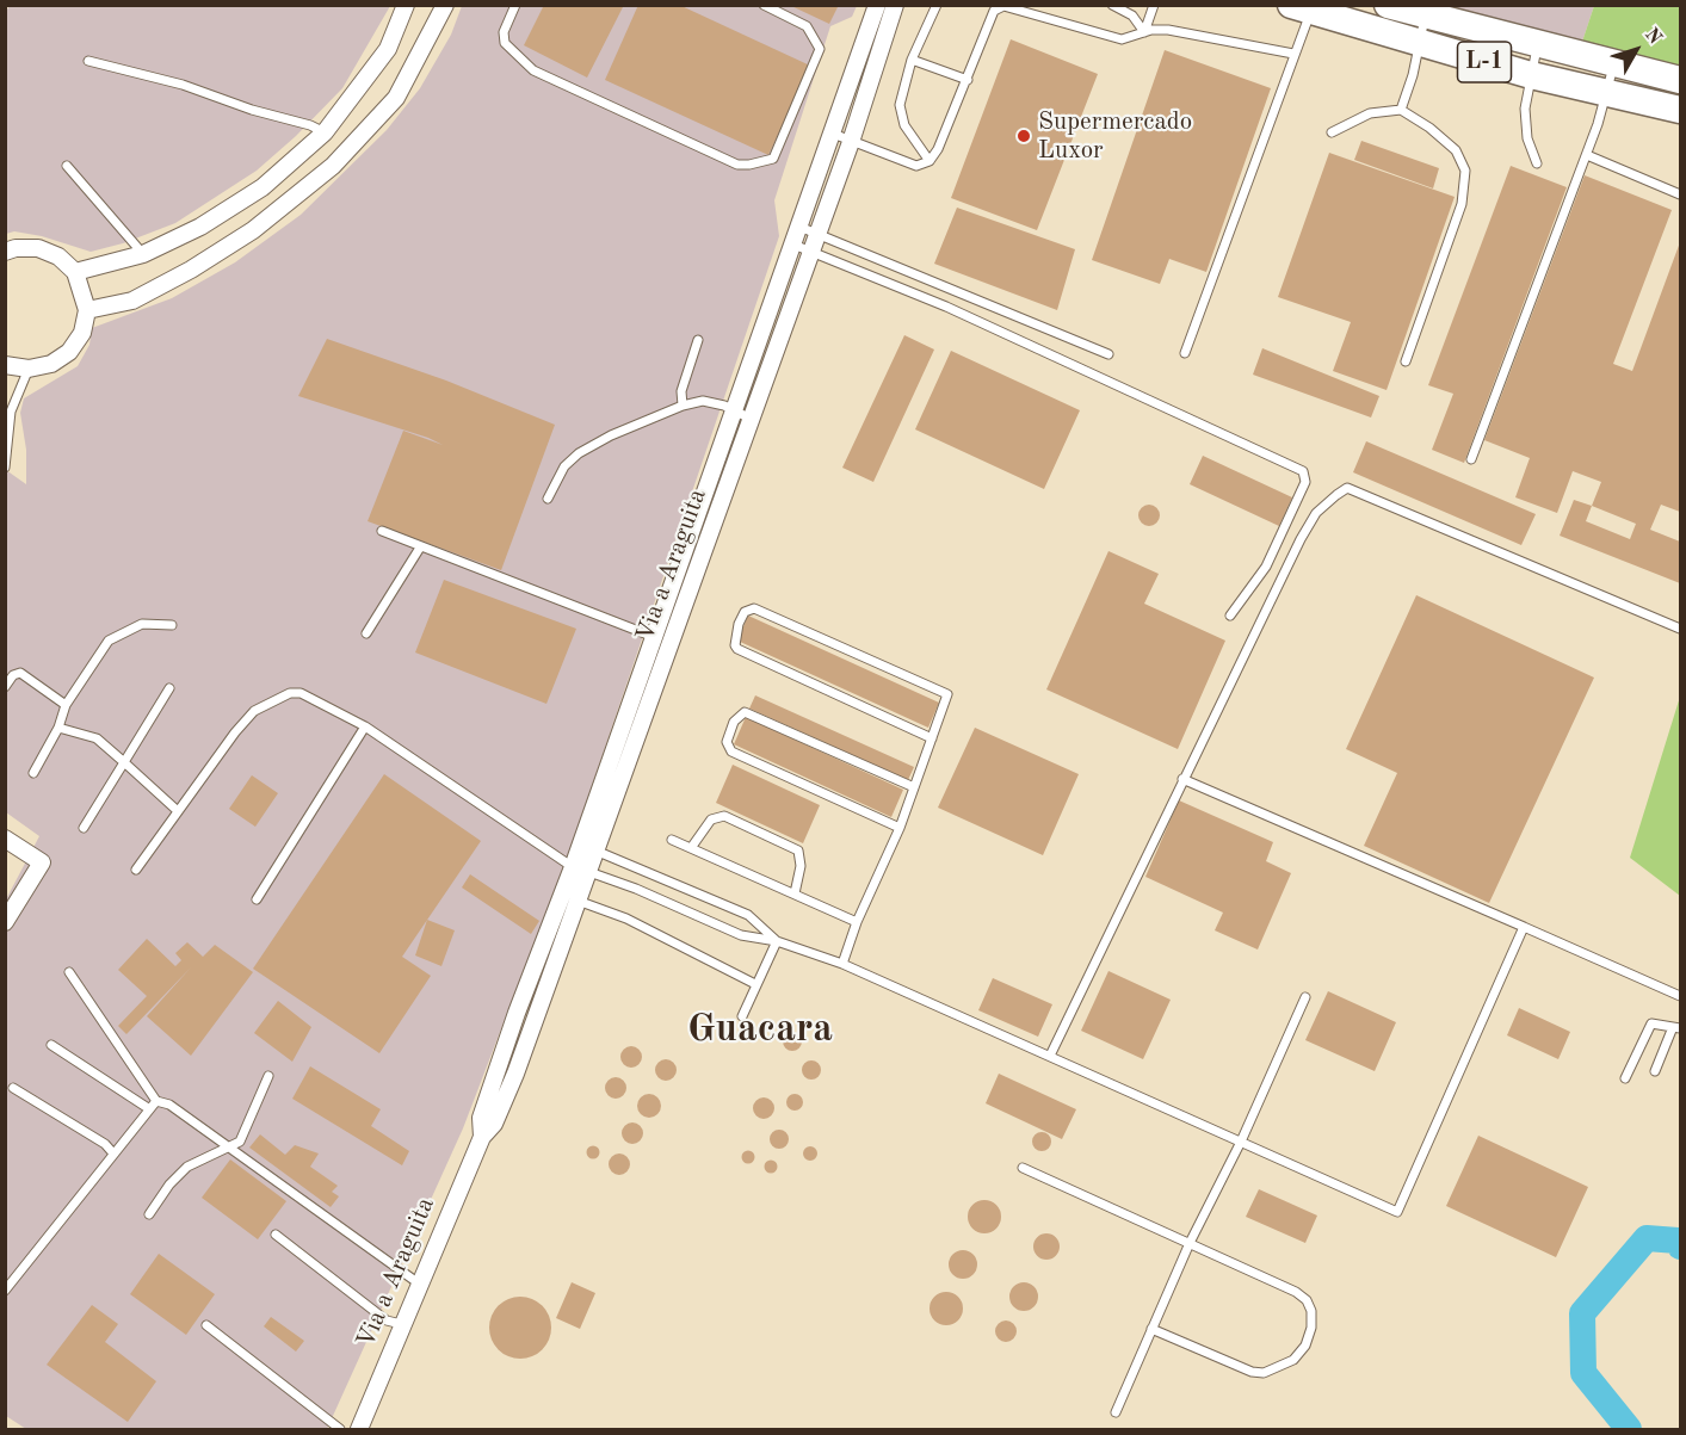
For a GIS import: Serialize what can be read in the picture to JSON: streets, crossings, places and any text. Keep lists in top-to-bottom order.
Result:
{
  "streets": {
    "main road": ["L-1"],
    "street": ["Via a Araguita"]
  },
  "districts": ["Guacara"],
  "places": ["Supermercado Luxor"],
  "north": "top right"
}
